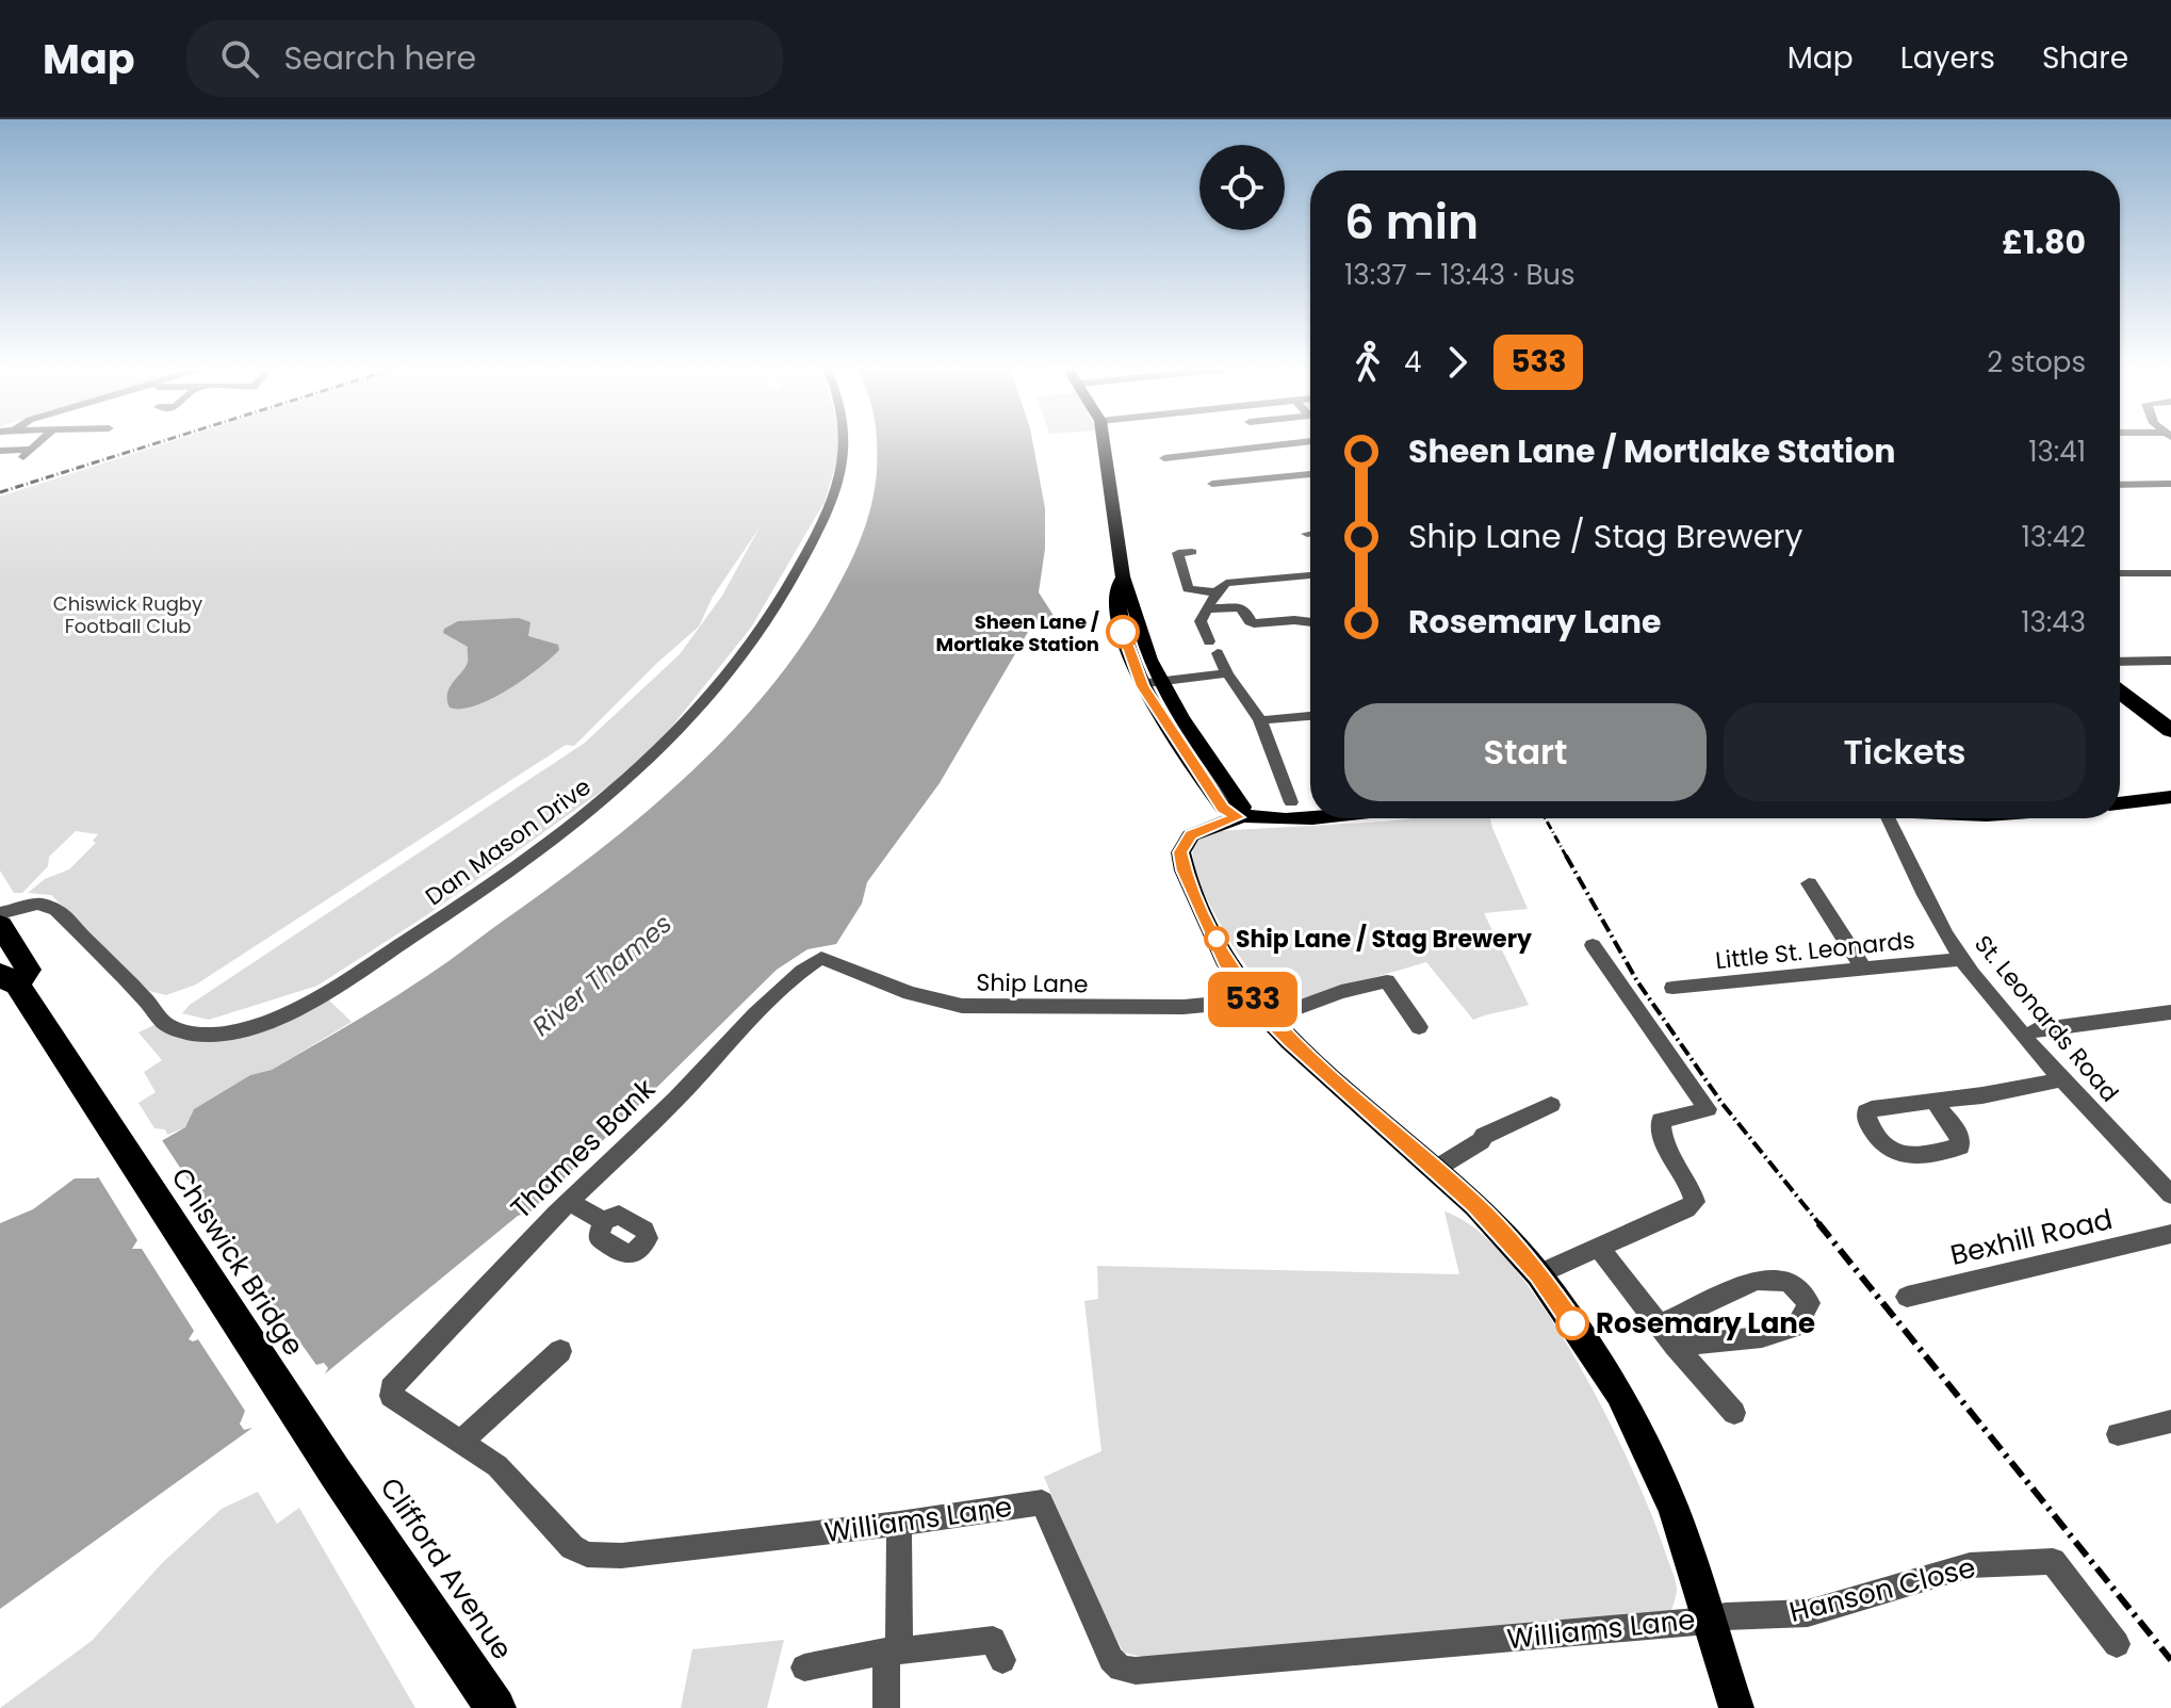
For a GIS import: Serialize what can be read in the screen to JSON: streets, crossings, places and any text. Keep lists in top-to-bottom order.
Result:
{
  "streets": {
    "highway": ["Chiswick Bridge", "Clifford Avenue"],
    "street": [
      "Dan Mason Drive",
      "Little St. Leonards",
      "Ship Lane",
      "St. Leonards Road",
      "Thames Bank",
      "Bexhill Road",
      "Williams Lane",
      "Hanson Close"
    ]
  },
  "crossings": [
    ["Little St. Leonards", "St. Leonards Road"],
    ["Ship Lane", "Thames Bank"],
    ["Thames Bank", "Williams Lane"],
    ["Chiswick Bridge", "Clifford Avenue"],
    ["Williams Lane", "Hanson Close"]
  ],
  "water": ["River Thames"],
  "parks": ["Chiswick Rugby Football Club"],
  "places": ["Sheen Lane / Mortlake Station", "Ship Lane / Stag Brewery", "Rosemary Lane"],
  "lines": ["bus line 533"],
  "page": {
    "header": "Map",
    "search": "Search here",
    "nav": ["Map", "Layers", "Share"],
    "on_map": "533",
    "heading": ["6 min", "13:37 – 13:43 · Bus", "£1.80"],
    "legs": ["4", "533", "2 stops"],
    "list": [
      {
        "name": "Sheen Lane / Mortlake Station",
        "value": "13:41"
      },
      {
        "name": "Ship Lane / Stag Brewery",
        "value": "13:42"
      },
      {
        "name": "Rosemary Lane",
        "value": "13:43"
      }
    ],
    "buttons": ["Start", "Tickets"]
  }
}
